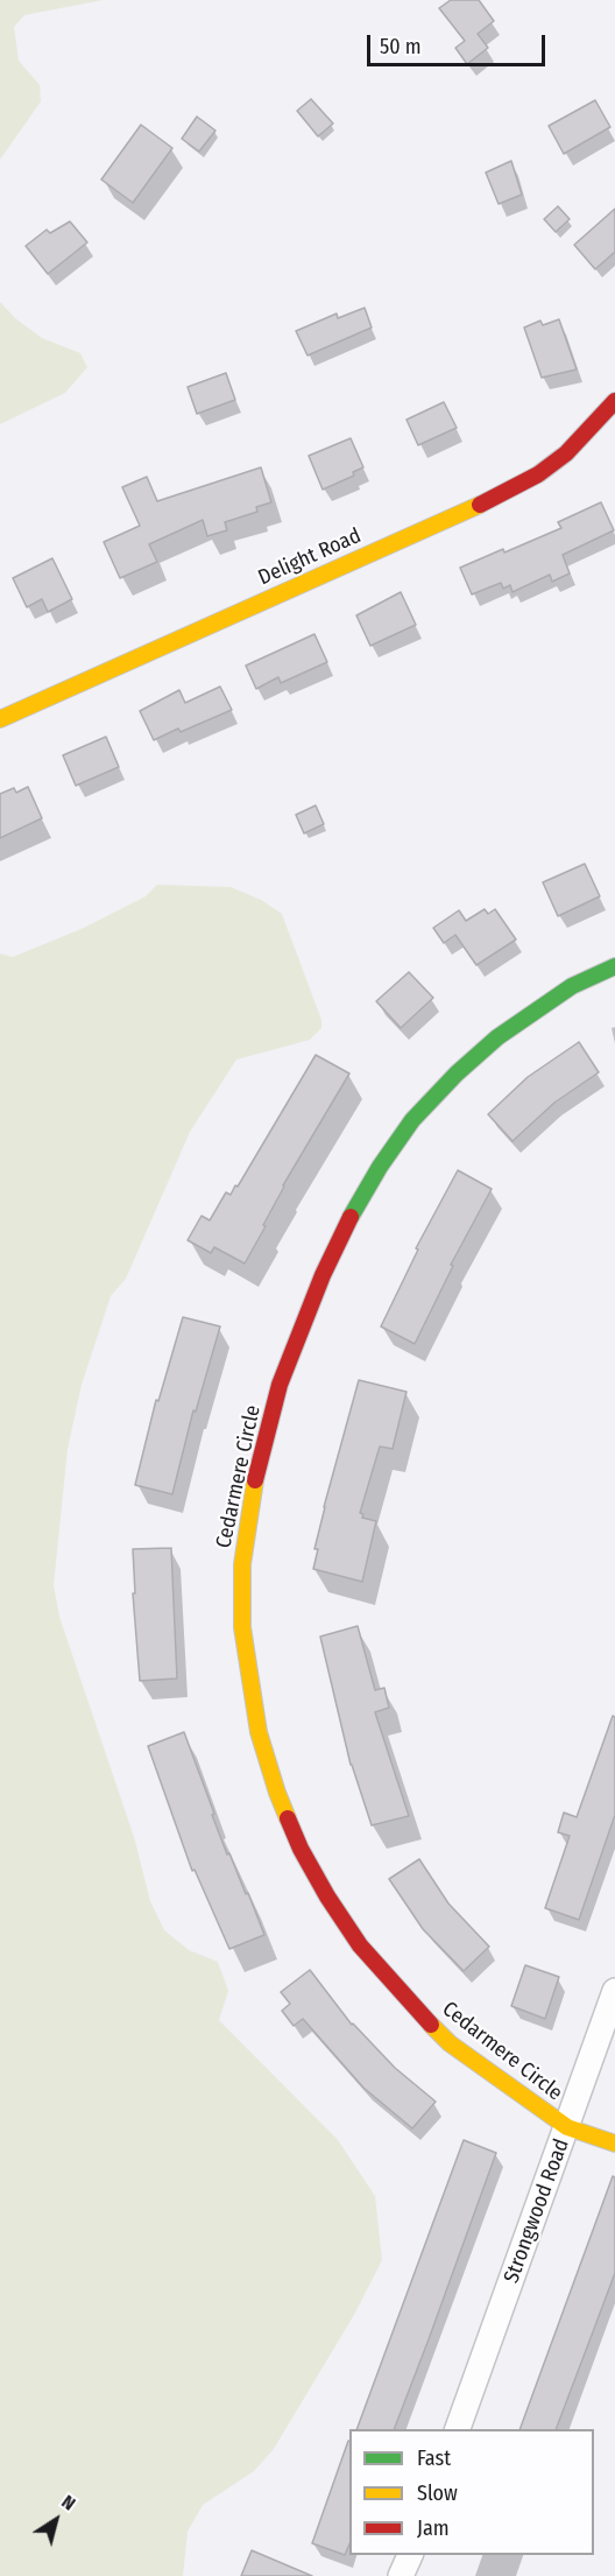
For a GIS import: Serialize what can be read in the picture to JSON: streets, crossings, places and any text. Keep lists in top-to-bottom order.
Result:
{
  "streets": {
    "street": ["Delight Road", "Cedarmere Circle", "Strongwood Road"]
  },
  "crossings": [
    ["Cedarmere Circle", "Strongwood Road"]
  ],
  "legend": ["Fast", "Slow", "Jam"],
  "scale_bar": "50 m",
  "north": "top right"
}
